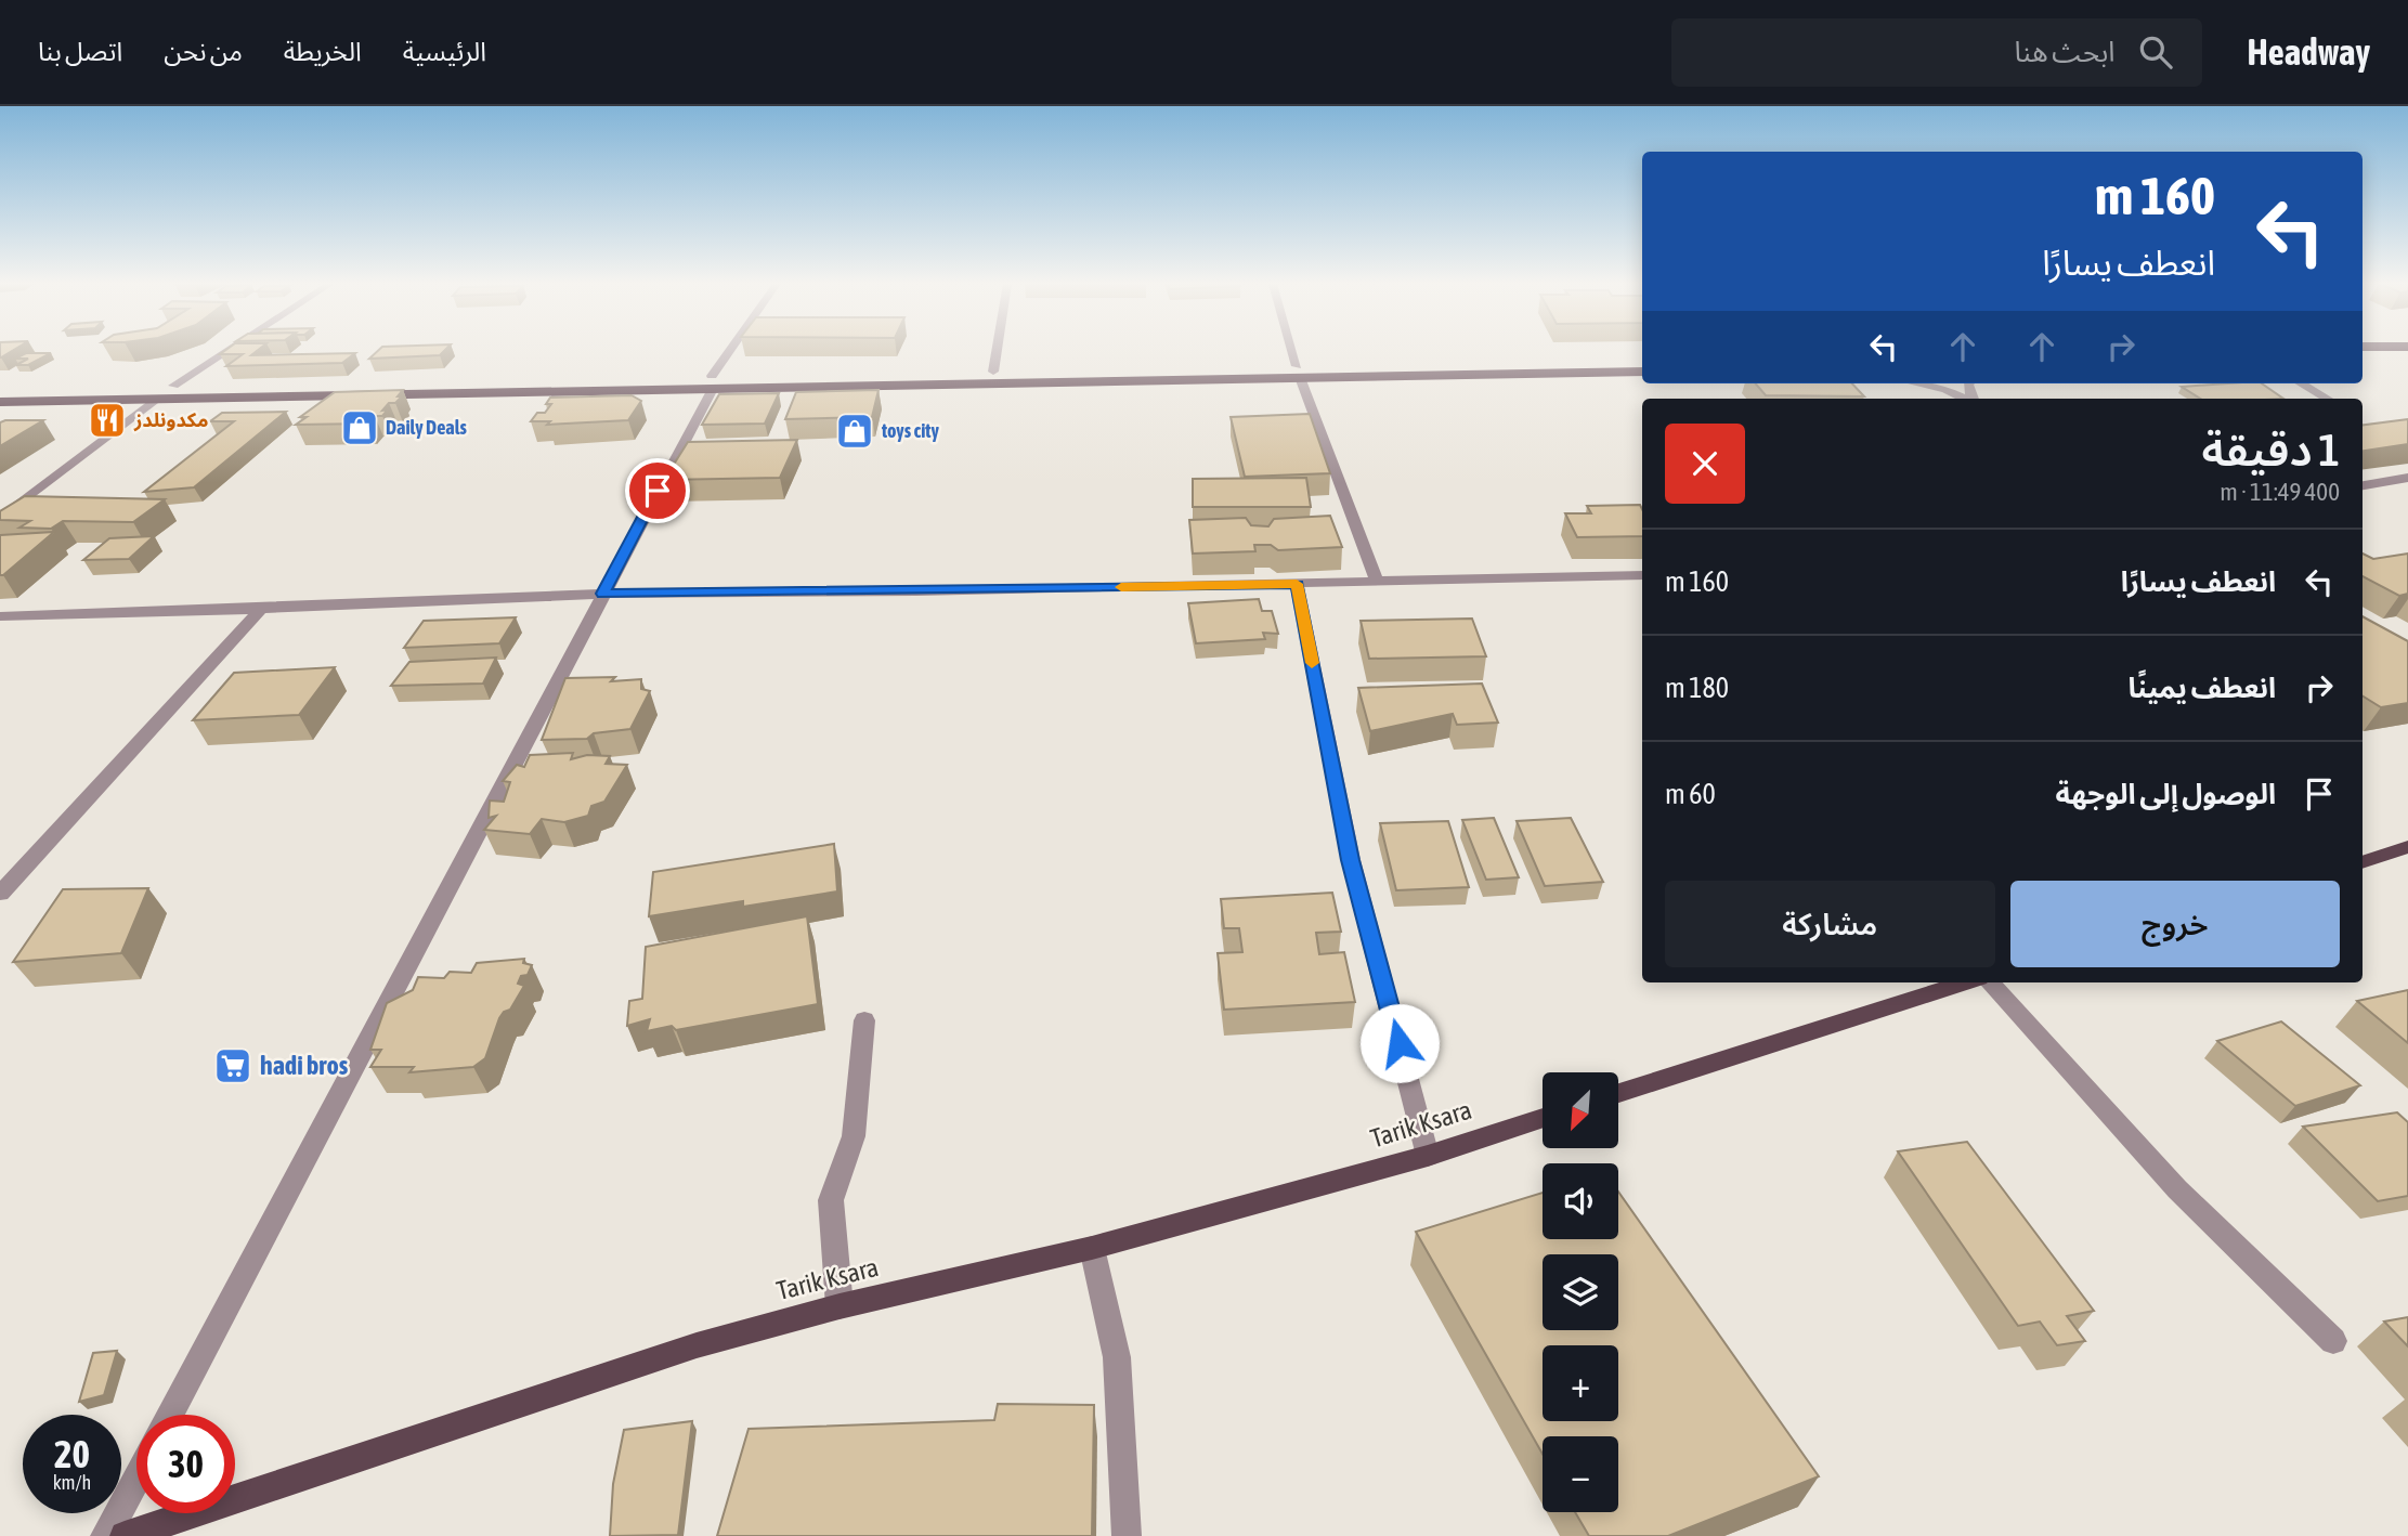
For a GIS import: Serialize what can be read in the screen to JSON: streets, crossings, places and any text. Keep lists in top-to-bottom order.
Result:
{
  "streets": {
    "main road": ["Tarik Ksara"]
  },
  "places": {
    "restaurant": ["مكدونلدز"],
    "shop": ["Daily Deals", "toys city"],
    "supermarket": ["hadi bros"]
  },
  "north": "bottom left",
  "page": {
    "header": "Headway",
    "search": "ابحث هنا",
    "nav": [
      "الرئيسية",
      "الخريطة",
      "من نحن",
      "اتصل بنا"
    ],
    "turn": ["160 m", "انعطف يسارًا"],
    "heading": ["1 دقيقة", "400 m · 11:49"],
    "list": [
      {
        "name": "انعطف يسارًا",
        "value": "160 m"
      },
      {
        "name": "انعطف يمينًا",
        "value": "180 m"
      },
      {
        "name": "الوصول إلى الوجهة",
        "value": "60 m"
      }
    ],
    "buttons": ["خروج", "مشاركة"],
    "map_buttons": ["+", "−"],
    "speed": "20 km/h",
    "limit": "30"
  }
}
